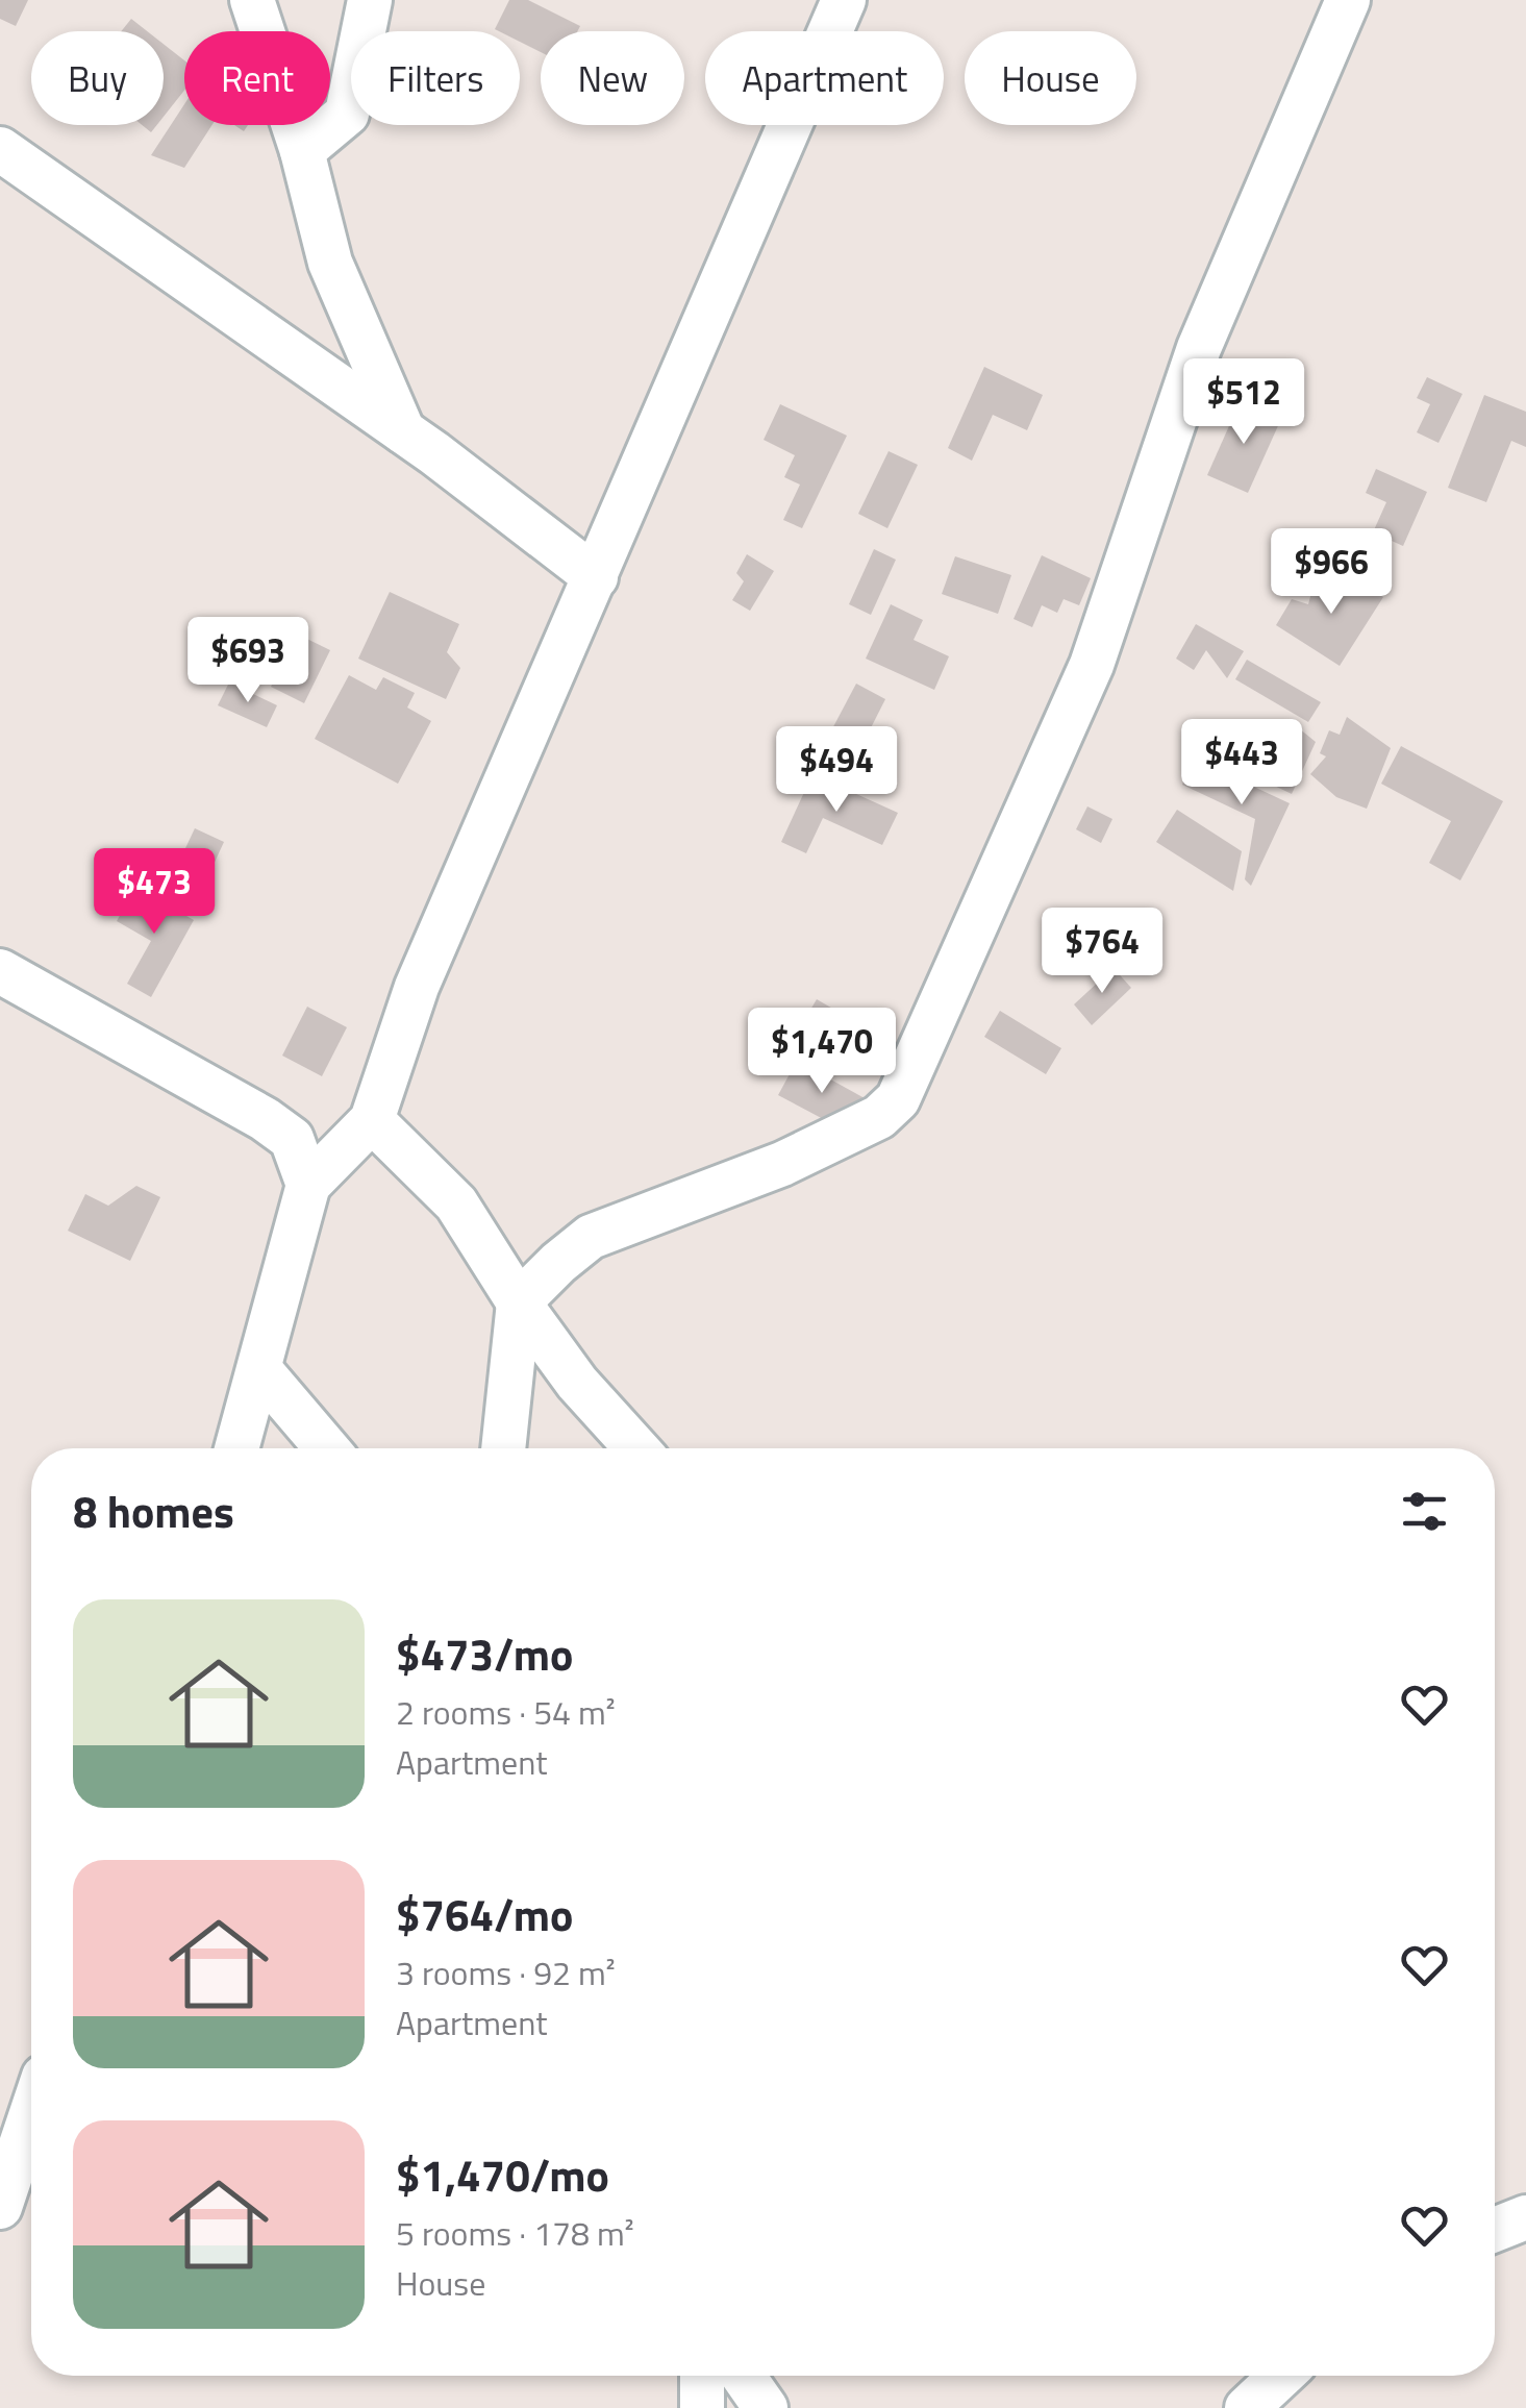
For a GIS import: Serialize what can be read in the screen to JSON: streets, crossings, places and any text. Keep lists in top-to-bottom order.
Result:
{
  "page": {
    "chip": [
      "Buy",
      "Rent",
      "Filters",
      "New",
      "Apartment",
      "House"
    ],
    "price": [
      "$512",
      "$966",
      "$693",
      "$443",
      "$494",
      "$473",
      "$764",
      "$1,470"
    ],
    "heading": "8 homes",
    "list": [
      {
        "name": "$473/mo",
        "note": "2 rooms · 54 m² · Apartment"
      },
      {
        "name": "$764/mo",
        "note": "3 rooms · 92 m² · Apartment"
      },
      {
        "name": "$1,470/mo",
        "note": "5 rooms · 178 m² · House"
      }
    ]
  }
}
